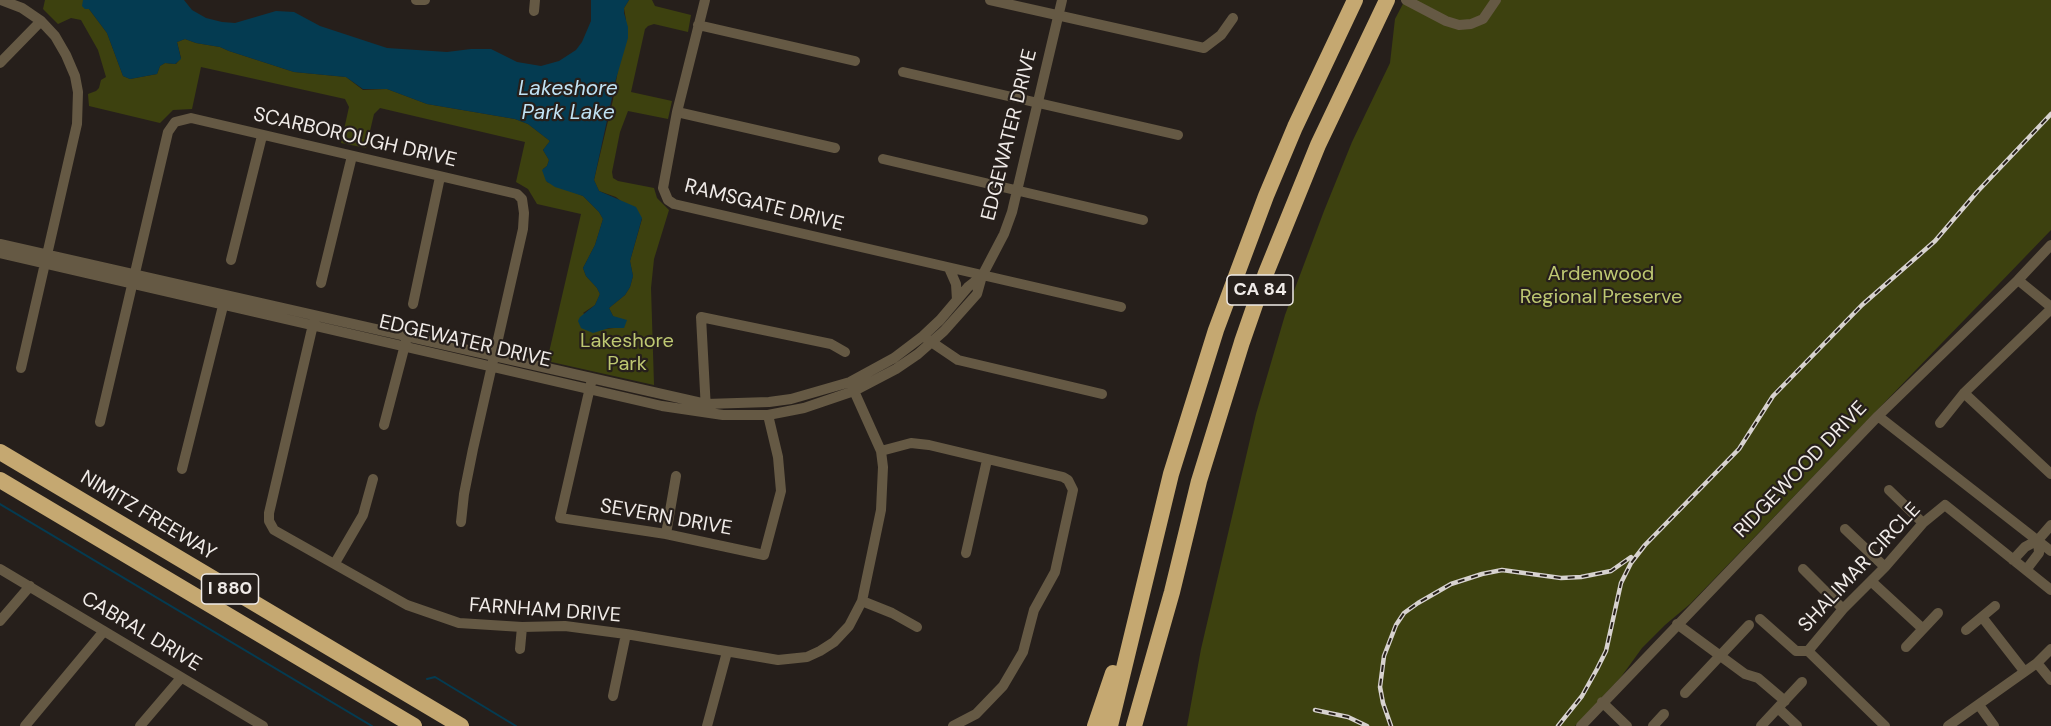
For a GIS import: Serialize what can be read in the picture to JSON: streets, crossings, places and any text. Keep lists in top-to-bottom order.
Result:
{
  "streets": {
    "highway": ["CA 84", "NIMITZ FREEWAY", "I 880"],
    "street": [
      "EDGEWATER DRIVE",
      "SCARBOROUGH DRIVE",
      "RAMSGATE DRIVE",
      "RIDGEWOOD DRIVE",
      "SEVERN DRIVE",
      "SHALIMAR CIRCLE",
      "FARNHAM DRIVE",
      "CABRAL DRIVE"
    ]
  },
  "crossings": [
    ["EDGEWATER DRIVE", "SCARBOROUGH DRIVE"],
    ["EDGEWATER DRIVE", "RAMSGATE DRIVE"],
    ["EDGEWATER DRIVE", "SEVERN DRIVE"],
    ["EDGEWATER DRIVE", "FARNHAM DRIVE"]
  ],
  "water": ["Lakeshore Park Lake"],
  "parks": ["Ardenwood Regional Preserve", "Lakeshore Park"]
}
